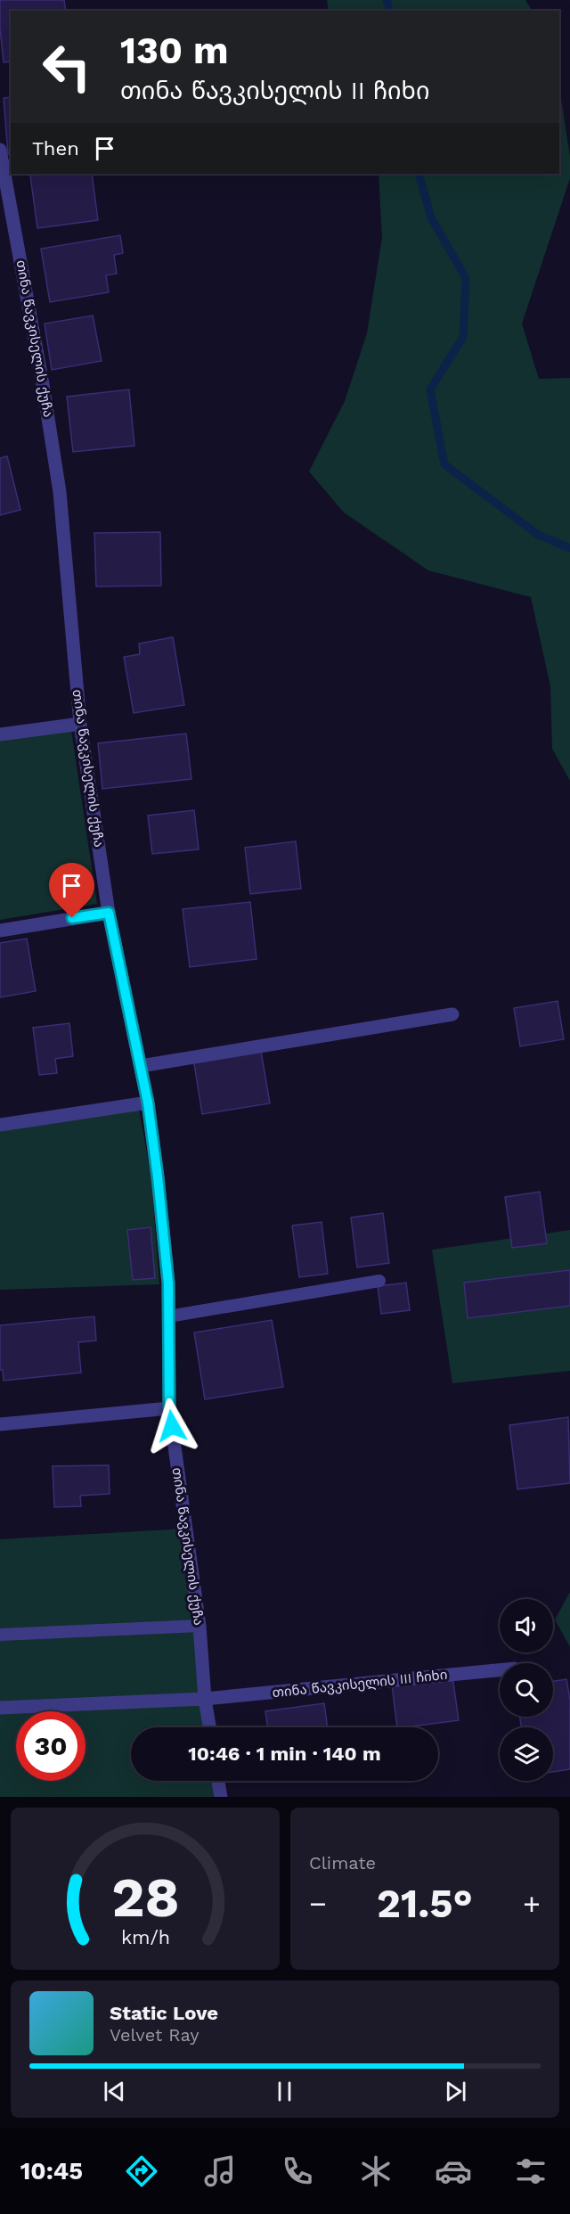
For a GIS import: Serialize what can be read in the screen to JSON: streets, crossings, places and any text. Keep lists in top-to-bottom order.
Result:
{
  "streets": {
    "street": ["თინა წავკისელის ქუჩა", "თინა წავკისელის III ჩიხი"]
  },
  "crossings": [
    ["თინა წავკისელის ქუჩა", "თინა წავკისელის III ჩიხი"]
  ],
  "page": {
    "turn": ["130 m", "თინა წავკისელის II ჩიხი"],
    "then": "Then",
    "limit": "30",
    "trip": "10:46 · 1 min · 140 m",
    "tile": "Climate",
    "heat": ["−", "21.5°", "+"],
    "song": ["Static Love", "Velvet Ray"],
    "tabs": "10:45",
    "gauge": ["28", "km/h"]
  }
}
